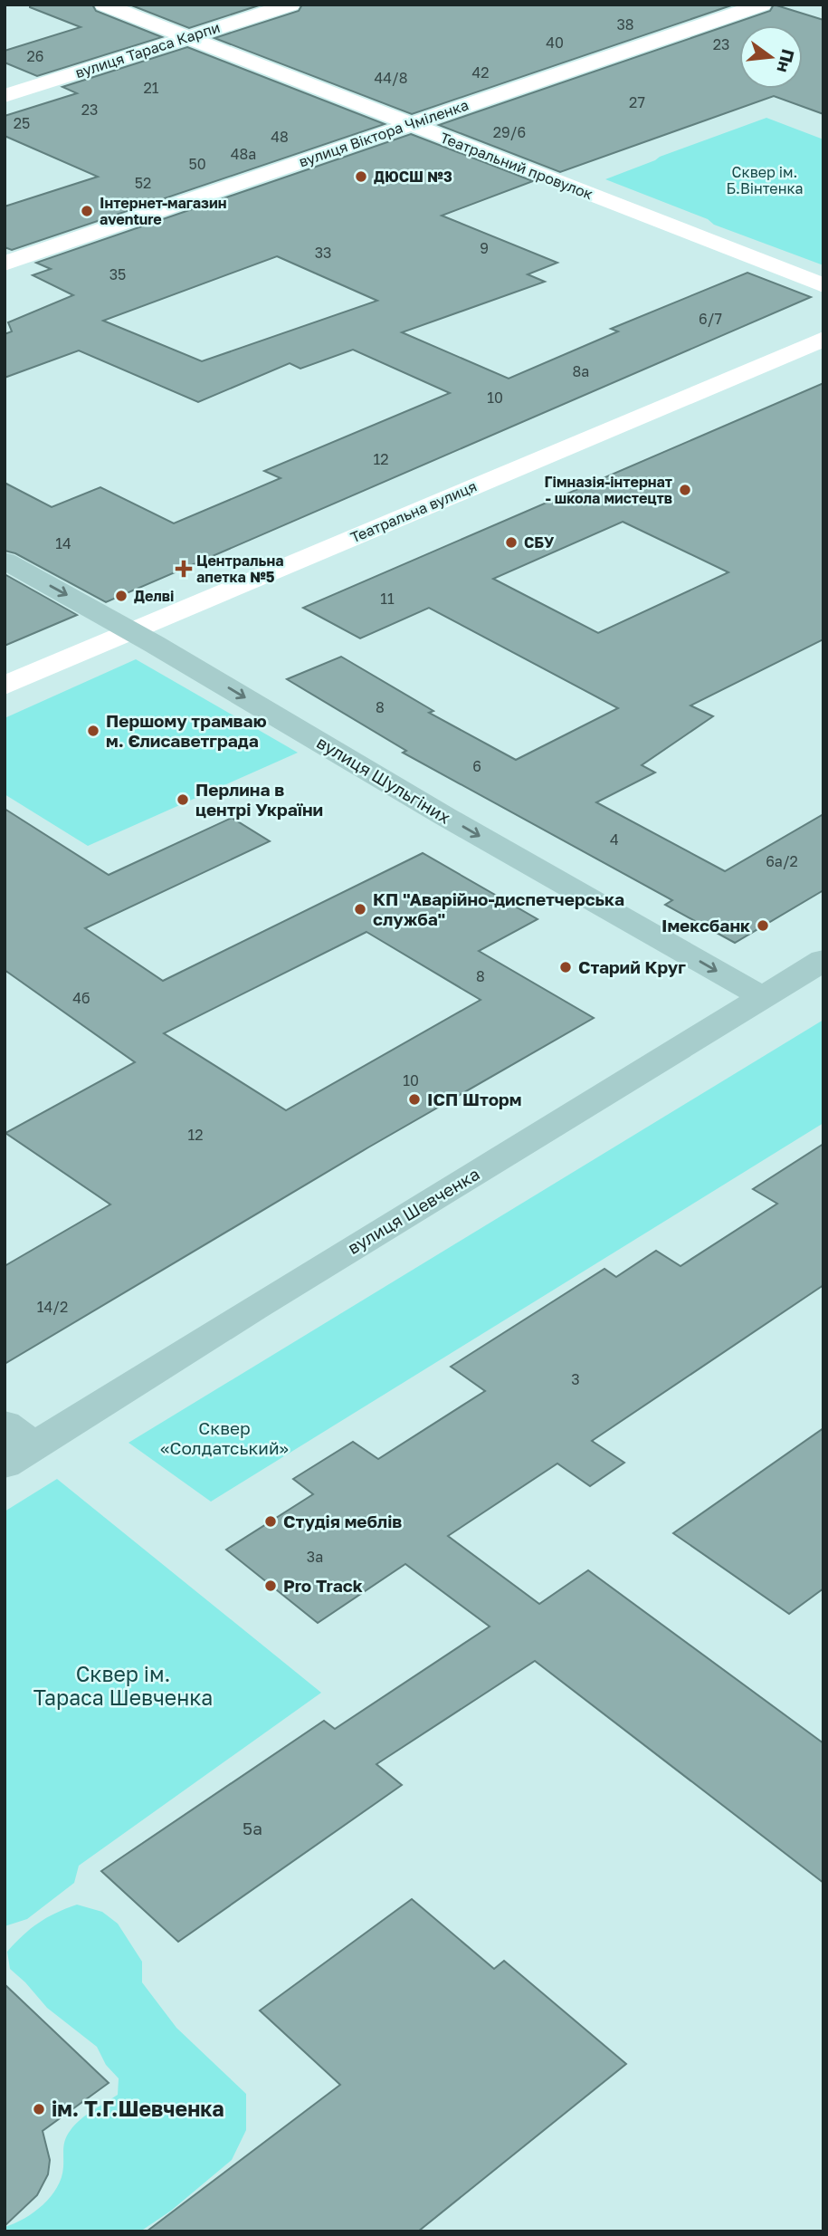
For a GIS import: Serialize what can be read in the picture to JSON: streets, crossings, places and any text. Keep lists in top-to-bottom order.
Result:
{
  "streets": {
    "street": [
      "вулиця Тараса Карпи",
      "вулиця Віктора Чміленка",
      "Театральний провулок",
      "Театральна вулиця",
      "вулиця Шульгіних",
      "вулиця Шевченка"
    ]
  },
  "crossings": [
    ["вулиця Тараса Карпи", "Театральний провулок"],
    ["вулиця Віктора Чміленка", "Театральний провулок"],
    ["Театральна вулиця", "вулиця Шульгіних"],
    ["вулиця Шульгіних", "вулиця Шевченка"]
  ],
  "one_way": ["вулиця Шульгіних"],
  "parks": ["Сквер ім. Б.Вінтенка", "Сквер «Солдатський»", "Сквер ім. Тараса Шевченка"],
  "places": {
    "other": [
      "ДЮСШ №3",
      "Інтернет-магазин aventure",
      "Гімназія-інтернат - школа мистецтв",
      "СБУ",
      "Делві",
      "Першому трамваю м. Єлисаветграда",
      "Перлина в центрі України",
      "КП \"Аварійно-диспетчерська служба\"",
      "Імексбанк",
      "Старий Круг",
      "ІСП Шторм",
      "Студія меблів",
      "Pro Track",
      "ім. Т.Г.Шевченка"
    ],
    "health": ["Центральна апетка №5"]
  },
  "house_numbers": [
    "38",
    "40",
    "23",
    "26",
    "42",
    "44/8",
    "21",
    "27",
    "23",
    "25",
    "29/6",
    "48",
    "48а",
    "50",
    "52",
    "9",
    "33",
    "35",
    "6/7",
    "8а",
    "10",
    "12",
    "14",
    "11",
    "8",
    "6",
    "4",
    "6а/2",
    "8",
    "4б",
    "10",
    "12",
    "14/2",
    "3",
    "3а",
    "5а"
  ],
  "north": "right"
}
